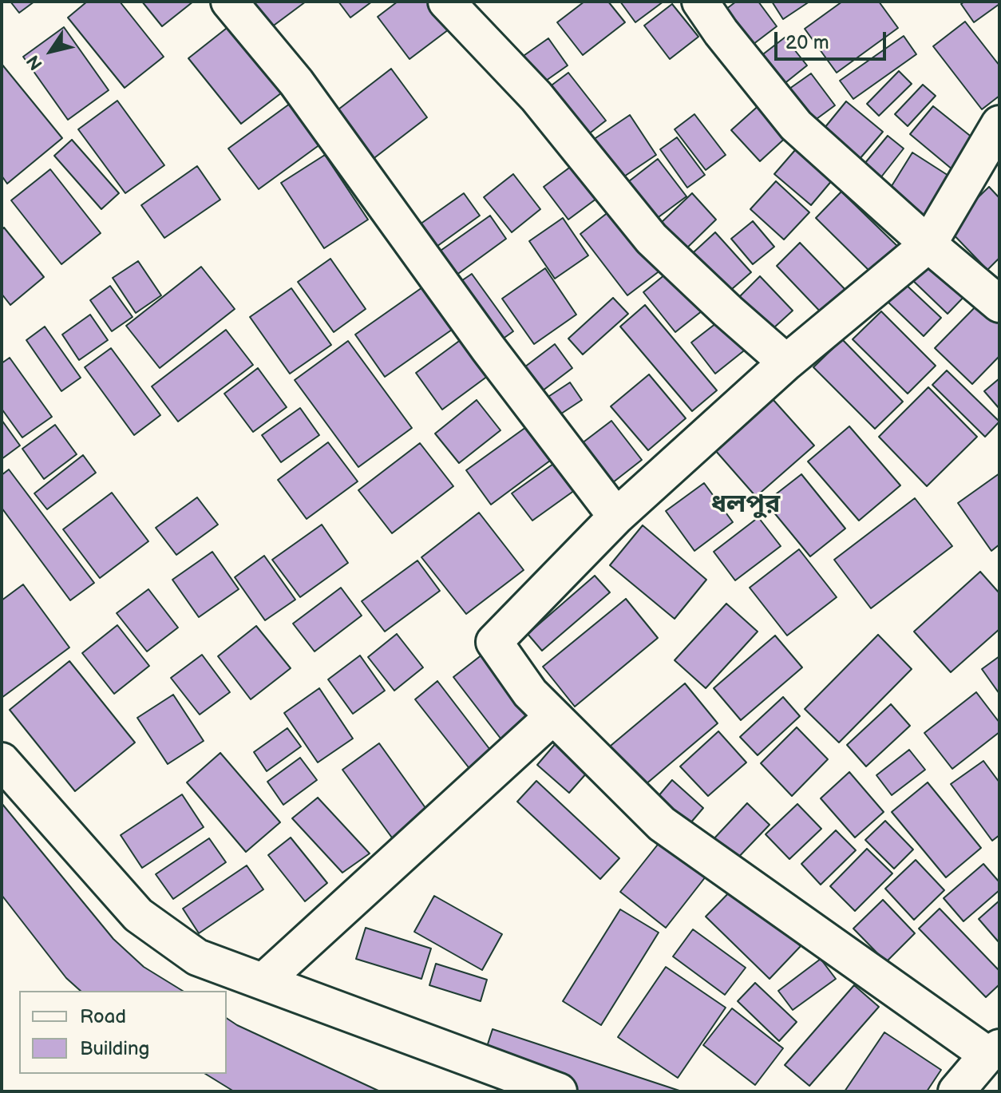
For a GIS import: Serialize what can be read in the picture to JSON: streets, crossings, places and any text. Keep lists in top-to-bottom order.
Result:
{
  "districts": ["ধলপুর"],
  "legend": ["Road", "Building"],
  "scale_bar": "20 m",
  "north": "bottom left"
}
